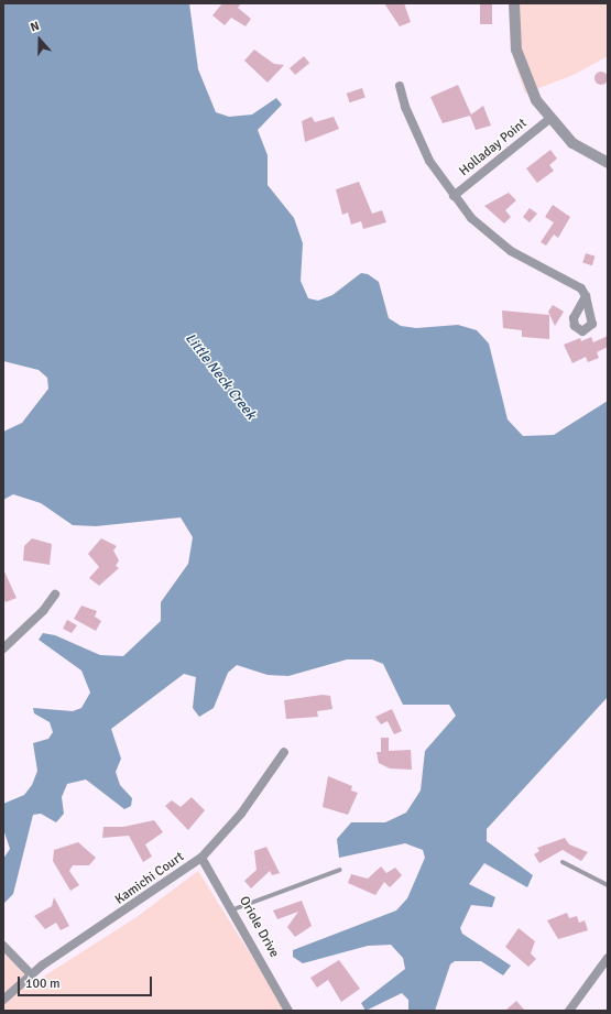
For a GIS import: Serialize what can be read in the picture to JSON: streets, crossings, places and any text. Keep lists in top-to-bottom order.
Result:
{
  "streets": {
    "street": ["Holladay Point", "Kamichi Court", "Oriole Drive"]
  },
  "crossings": [
    ["Kamichi Court", "Oriole Drive"]
  ],
  "water": ["Little Neck Creek"],
  "scale_bar": "100 m",
  "north": "top"
}
